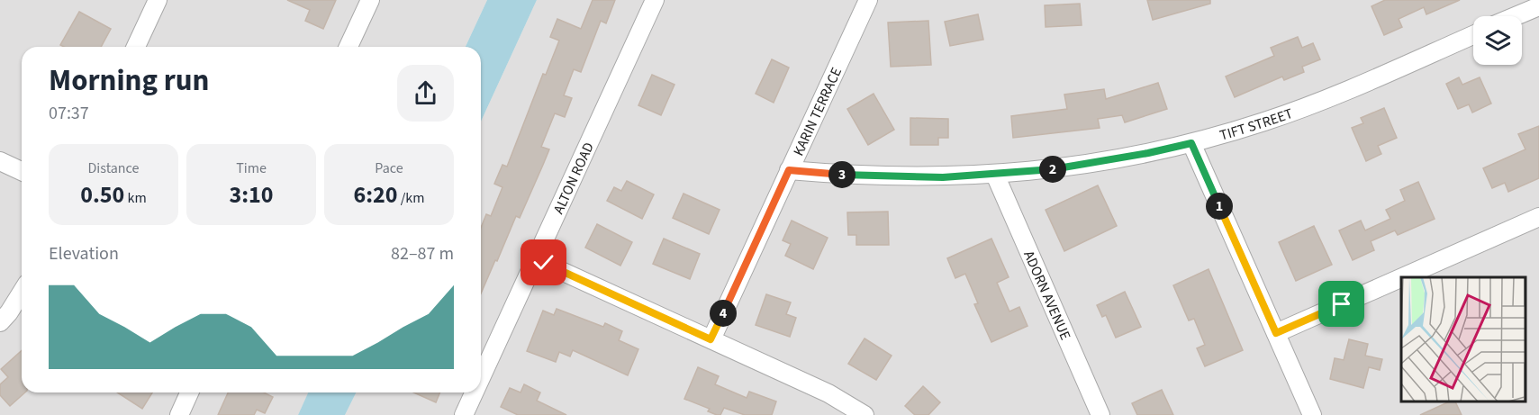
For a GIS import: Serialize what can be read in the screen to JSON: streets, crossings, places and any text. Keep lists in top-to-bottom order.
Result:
{
  "streets": {
    "street": [
      "KARIN TERRACE",
      "TIFT STREET",
      "ALTON ROAD",
      "ADORN AVENUE"
    ]
  },
  "crossings": [
    ["KARIN TERRACE", "TIFT STREET"],
    ["TIFT STREET", "ADORN AVENUE"]
  ],
  "page": {
    "heading": ["Morning run", "07:37"],
    "stats": [
      ["Distance", "0.50 km"],
      ["Time", "3:10"],
      ["Pace", "6:20 /km"]
    ],
    "pins": [
      "2",
      "3",
      "1",
      "4"
    ],
    "chart": ["Elevation", "82–87 m"]
  }
}
